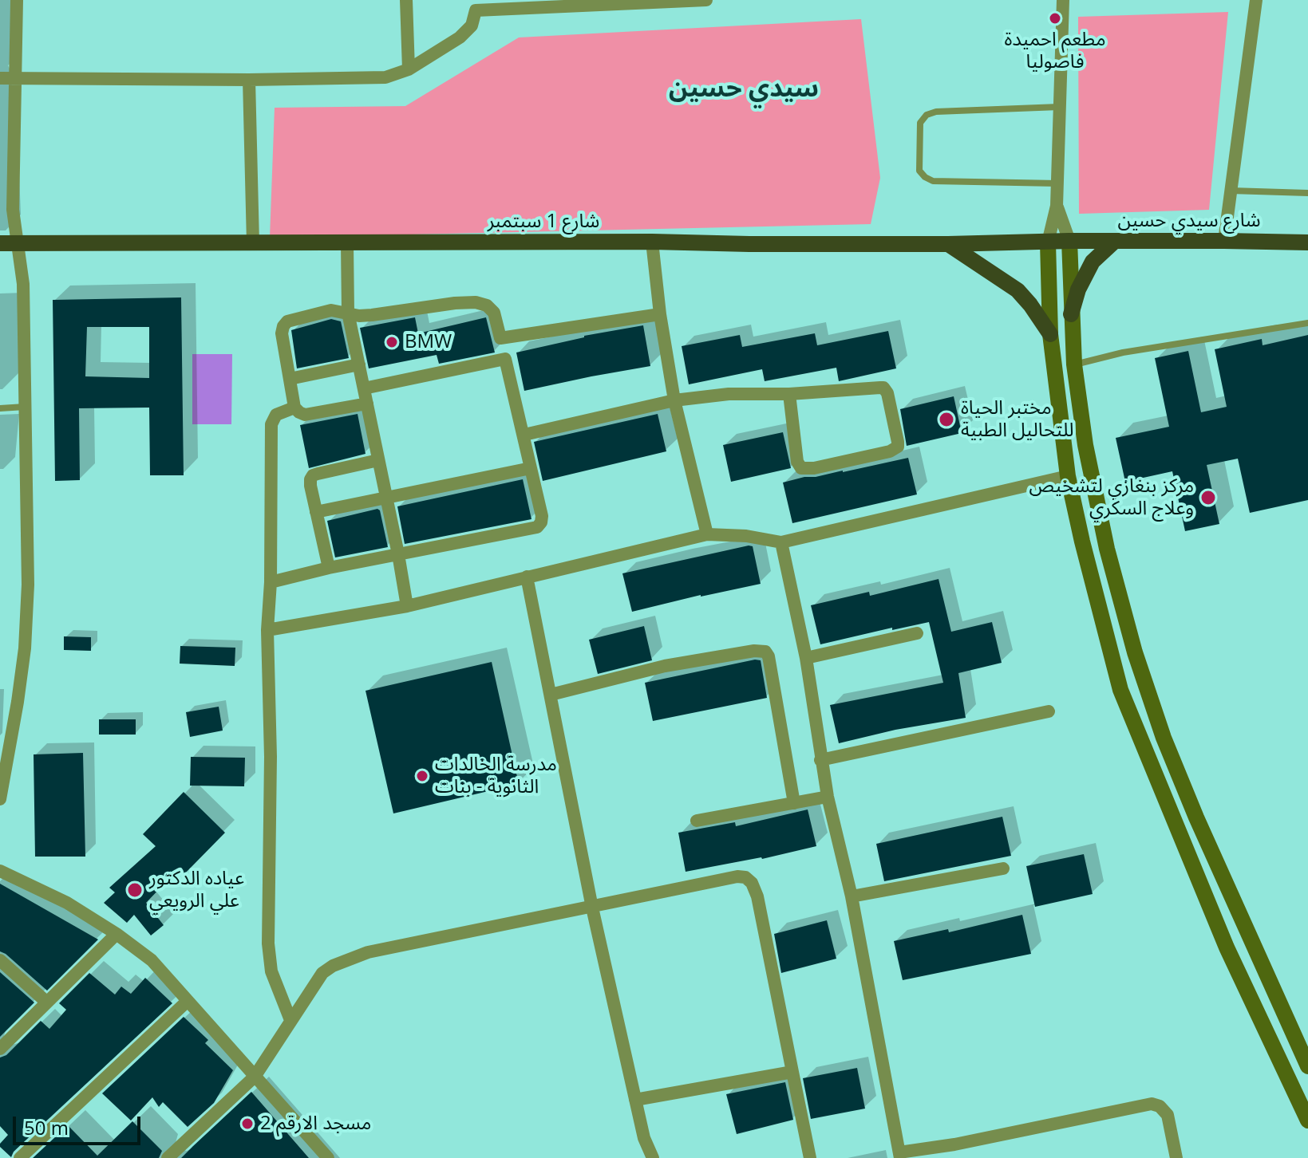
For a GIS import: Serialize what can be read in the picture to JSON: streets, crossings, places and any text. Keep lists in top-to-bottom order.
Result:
{
  "streets": {
    "main road": ["شارع سيدي حسين", "شارع 1 سبتمبر"]
  },
  "crossings": [
    ["شارع سيدي حسين", "شارع 1 سبتمبر"]
  ],
  "districts": ["سيدي حسين"],
  "places": [
    "مطعم احميدة فاصوليا",
    "BMW",
    "مختبر الحياة للتحاليل الطبية",
    "مركز بنغازي لتشخيص وعلاج السكري",
    "مدرسة الخالدات الثانوية - بنات",
    "عياده الدكتور علي الرويعي",
    "مسجد الارقم 2"
  ],
  "scale_bar": "50 m"
}
